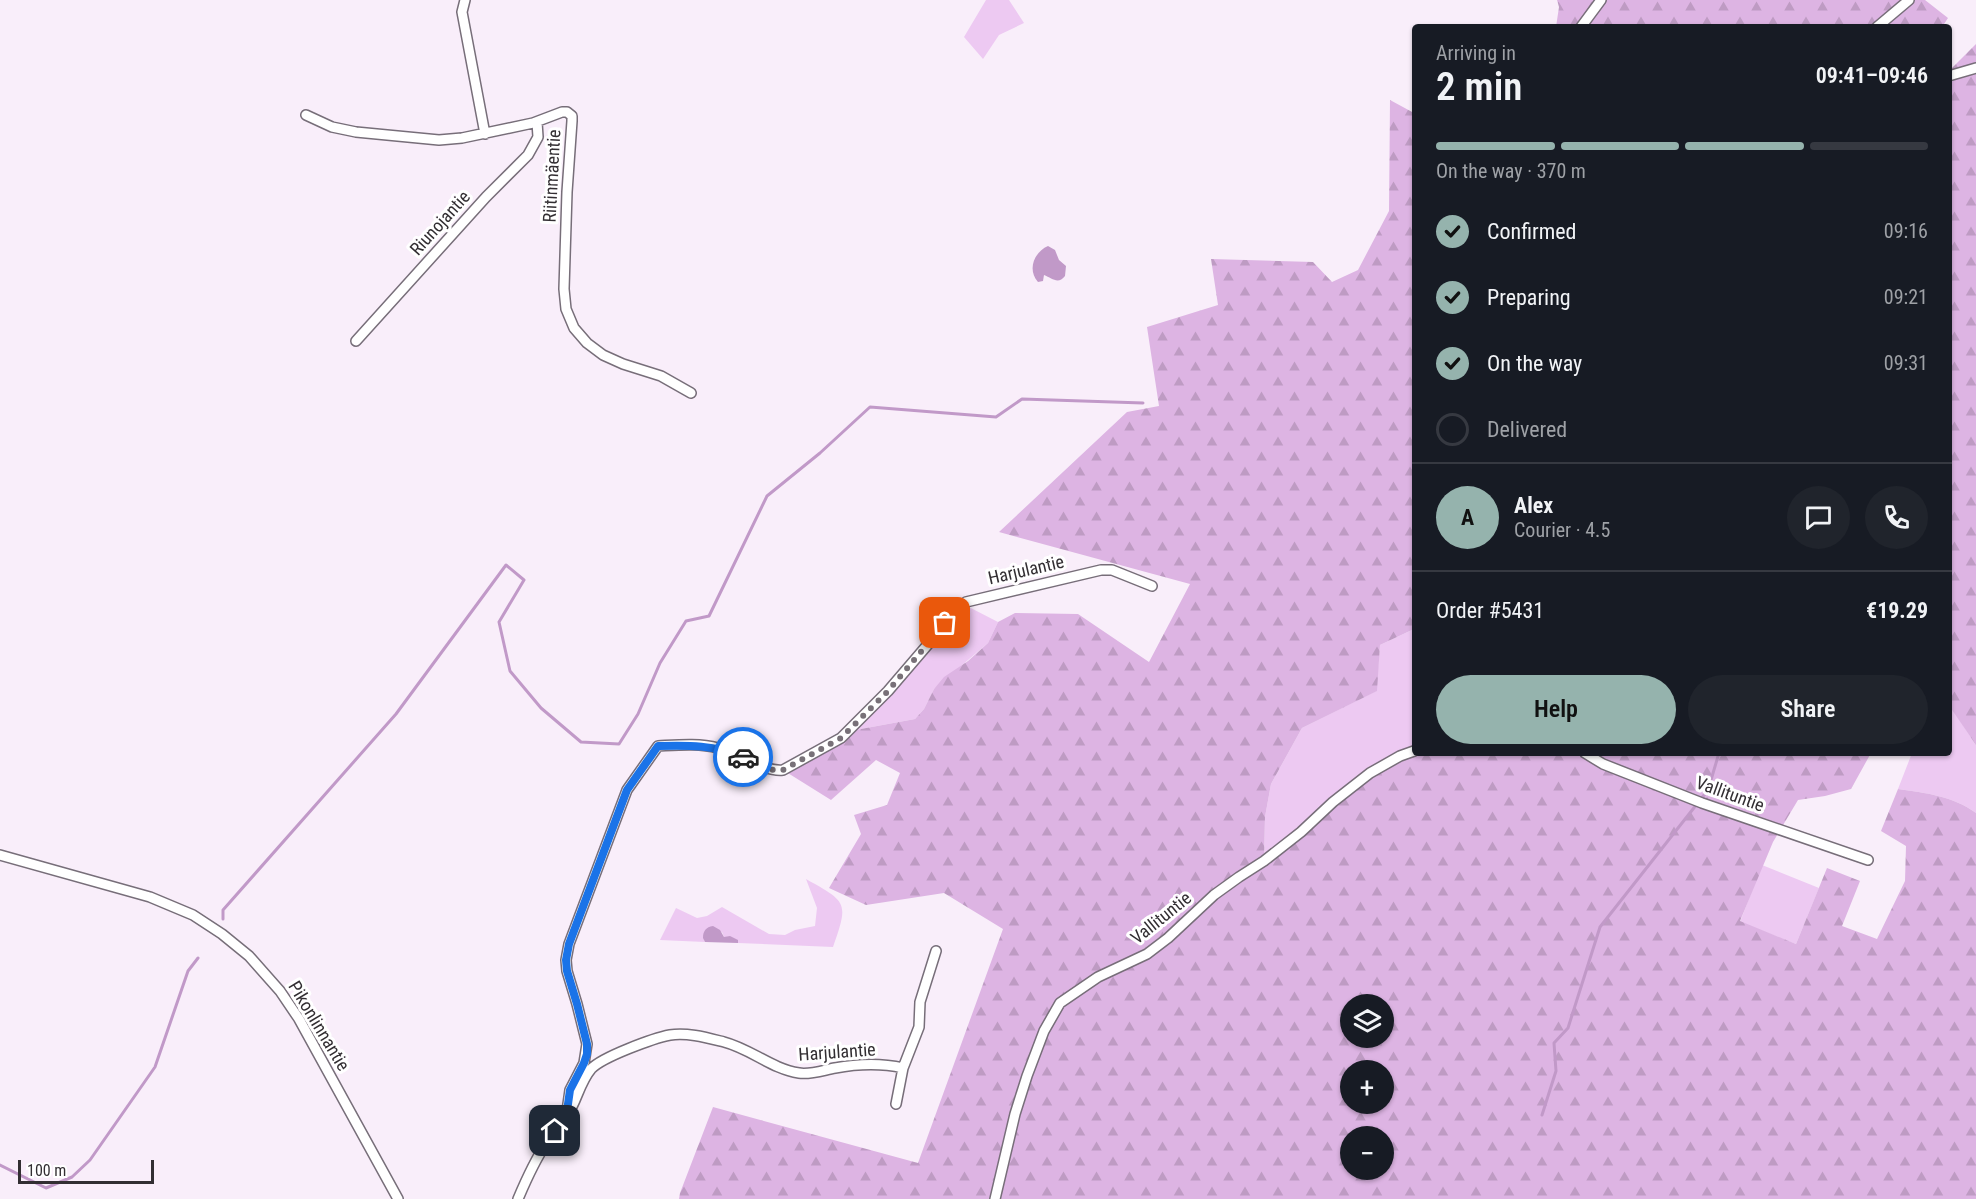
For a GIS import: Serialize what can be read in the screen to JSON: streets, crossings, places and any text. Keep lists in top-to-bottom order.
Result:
{
  "streets": {
    "street": [
      "Riitinmäentie",
      "Riunojantie",
      "Harjulantie",
      "Vallituntie",
      "Pikonlinnantie"
    ]
  },
  "crossings": [
    ["Riitinmäentie", "Riunojantie"]
  ],
  "scale_bar": "100 m",
  "page": {
    "heading": ["2 min", "Arriving in", "09:41–09:46"],
    "panel": [
      "Alex",
      "Courier · 4.5",
      "Order #5431",
      "€19.29"
    ],
    "bar": "On the way · 370 m",
    "list": [
      ["Confirmed", "09:16"],
      ["Preparing", "09:21"],
      ["On the way", "09:31"],
      "Delivered"
    ],
    "round": "A",
    "buttons": ["Help", "Share"],
    "map_buttons": ["+", "−"],
    "scale": "100 m"
  }
}
